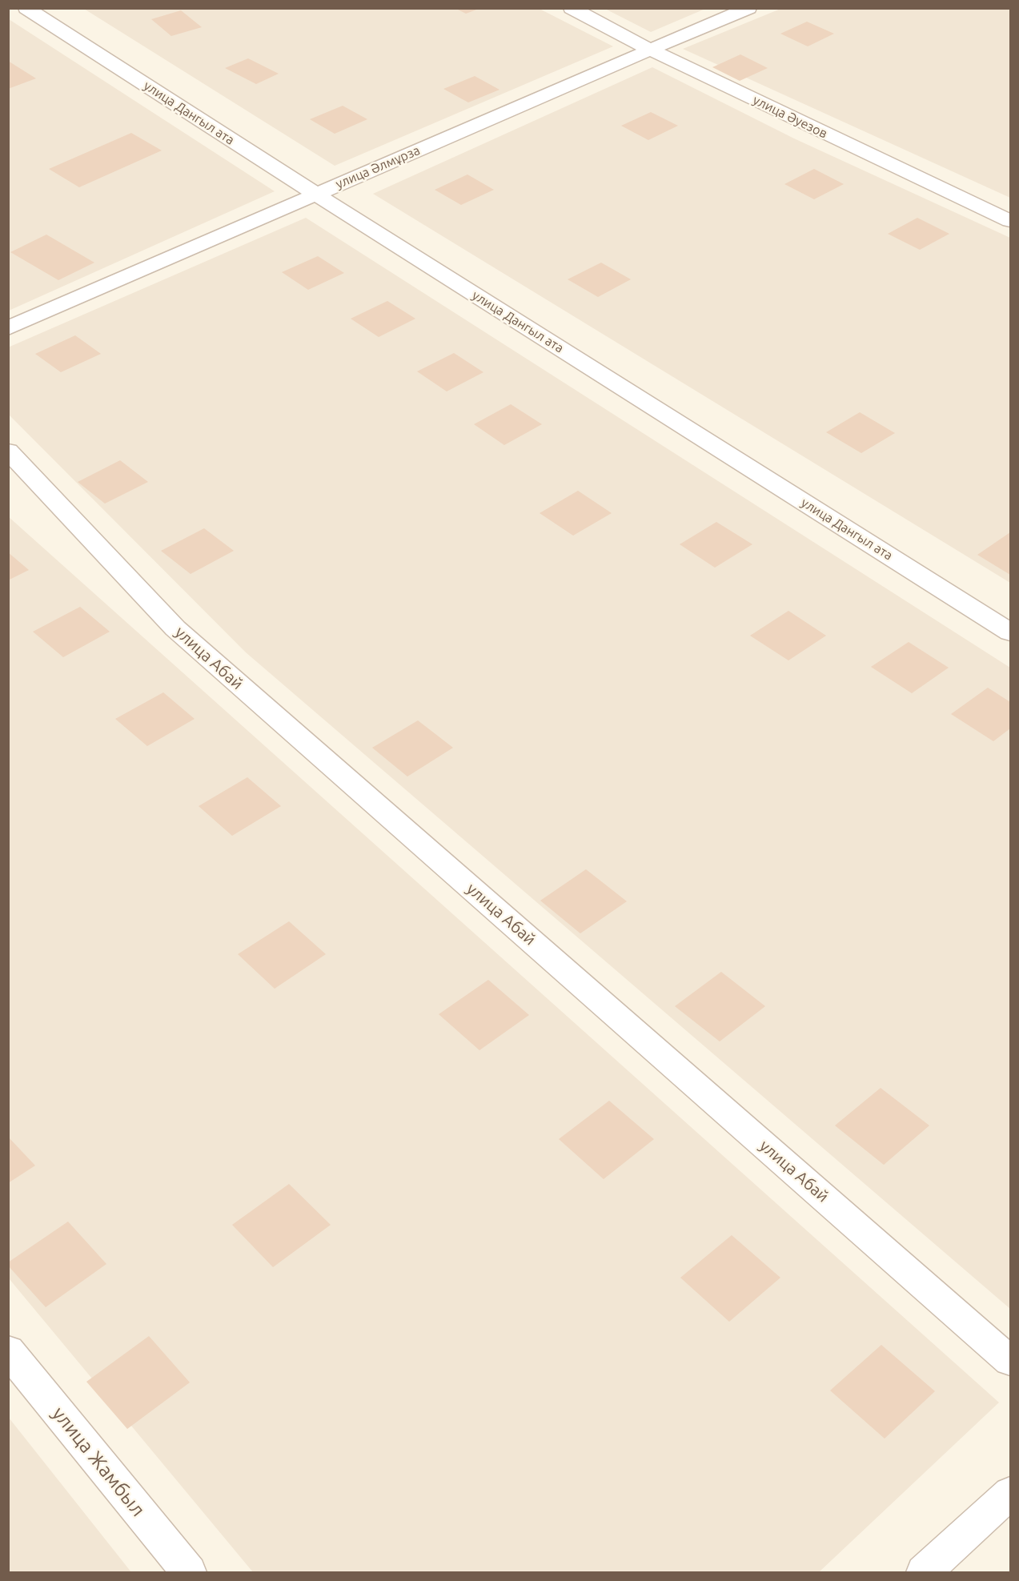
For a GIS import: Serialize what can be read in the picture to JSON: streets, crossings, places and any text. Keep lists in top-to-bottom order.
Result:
{
  "streets": {
    "street": [
      "улица Дангыл ата",
      "улица Әуезов",
      "улица Әлмұрза",
      "улица Абай",
      "улица Жамбыл"
    ]
  },
  "crossings": [
    ["улица Дангыл ата", "улица Әлмұрза"],
    ["улица Әуезов", "улица Әлмұрза"]
  ]
}
